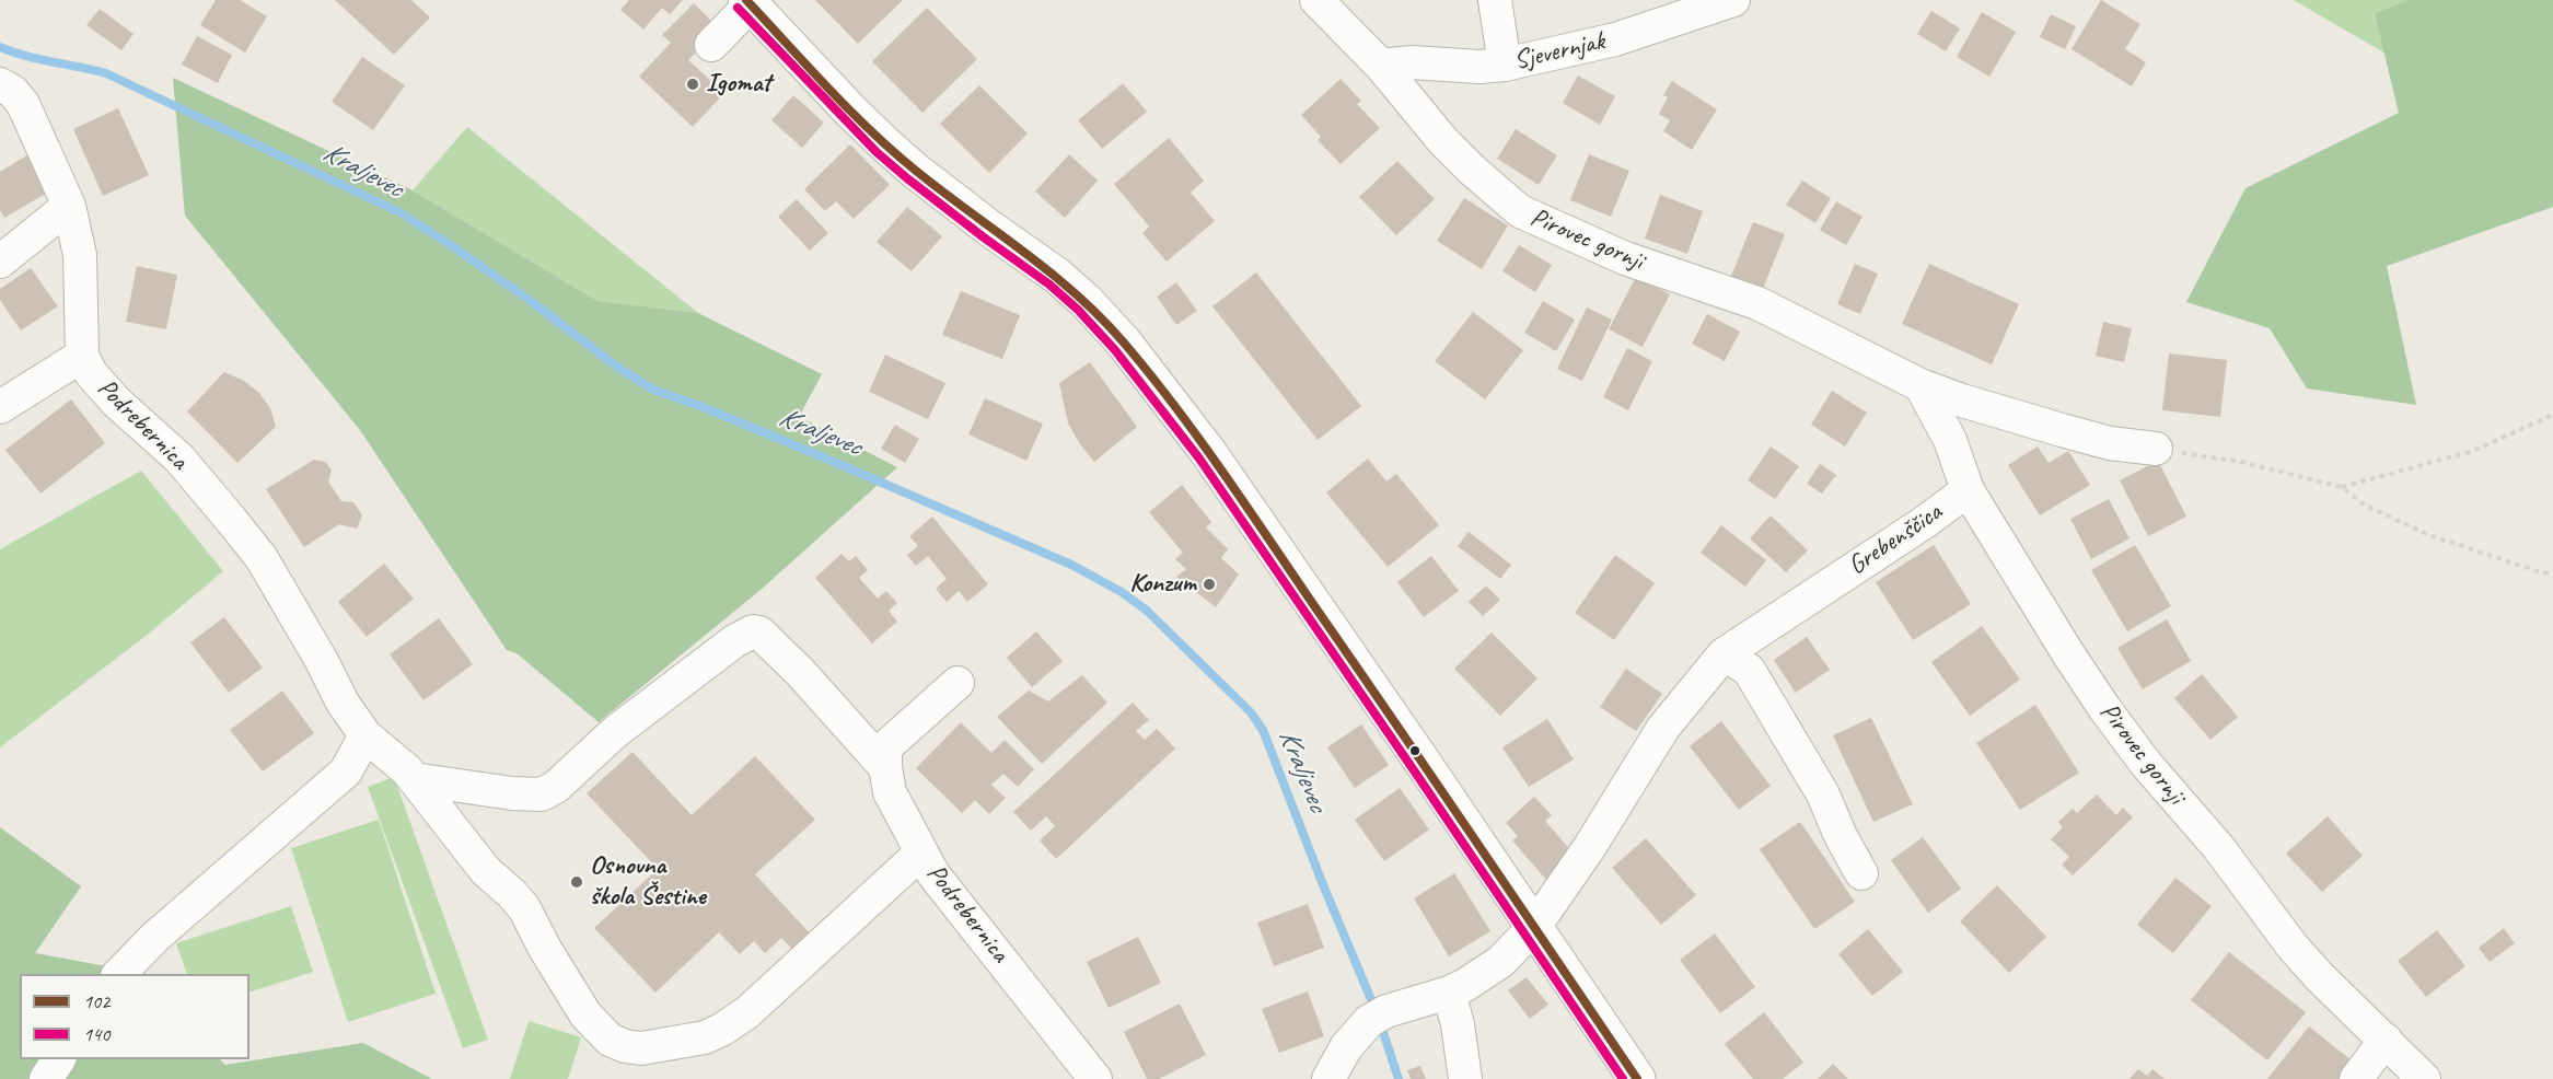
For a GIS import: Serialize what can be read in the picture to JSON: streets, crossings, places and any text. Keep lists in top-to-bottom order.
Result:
{
  "streets": {
    "street": [
      "Sjevernjak",
      "Pirovec gornji",
      "Podrebernica",
      "Grebenščica"
    ]
  },
  "crossings": [
    ["Sjevernjak", "Pirovec gornji"],
    ["Pirovec gornji", "Grebenščica"]
  ],
  "water": ["Kraljevec"],
  "places": ["Igomat", "Konzum", "Osnovna škola Šestine"],
  "lines": ["transit line 102", "transit line 140"],
  "legend": ["102", "140"]
}
